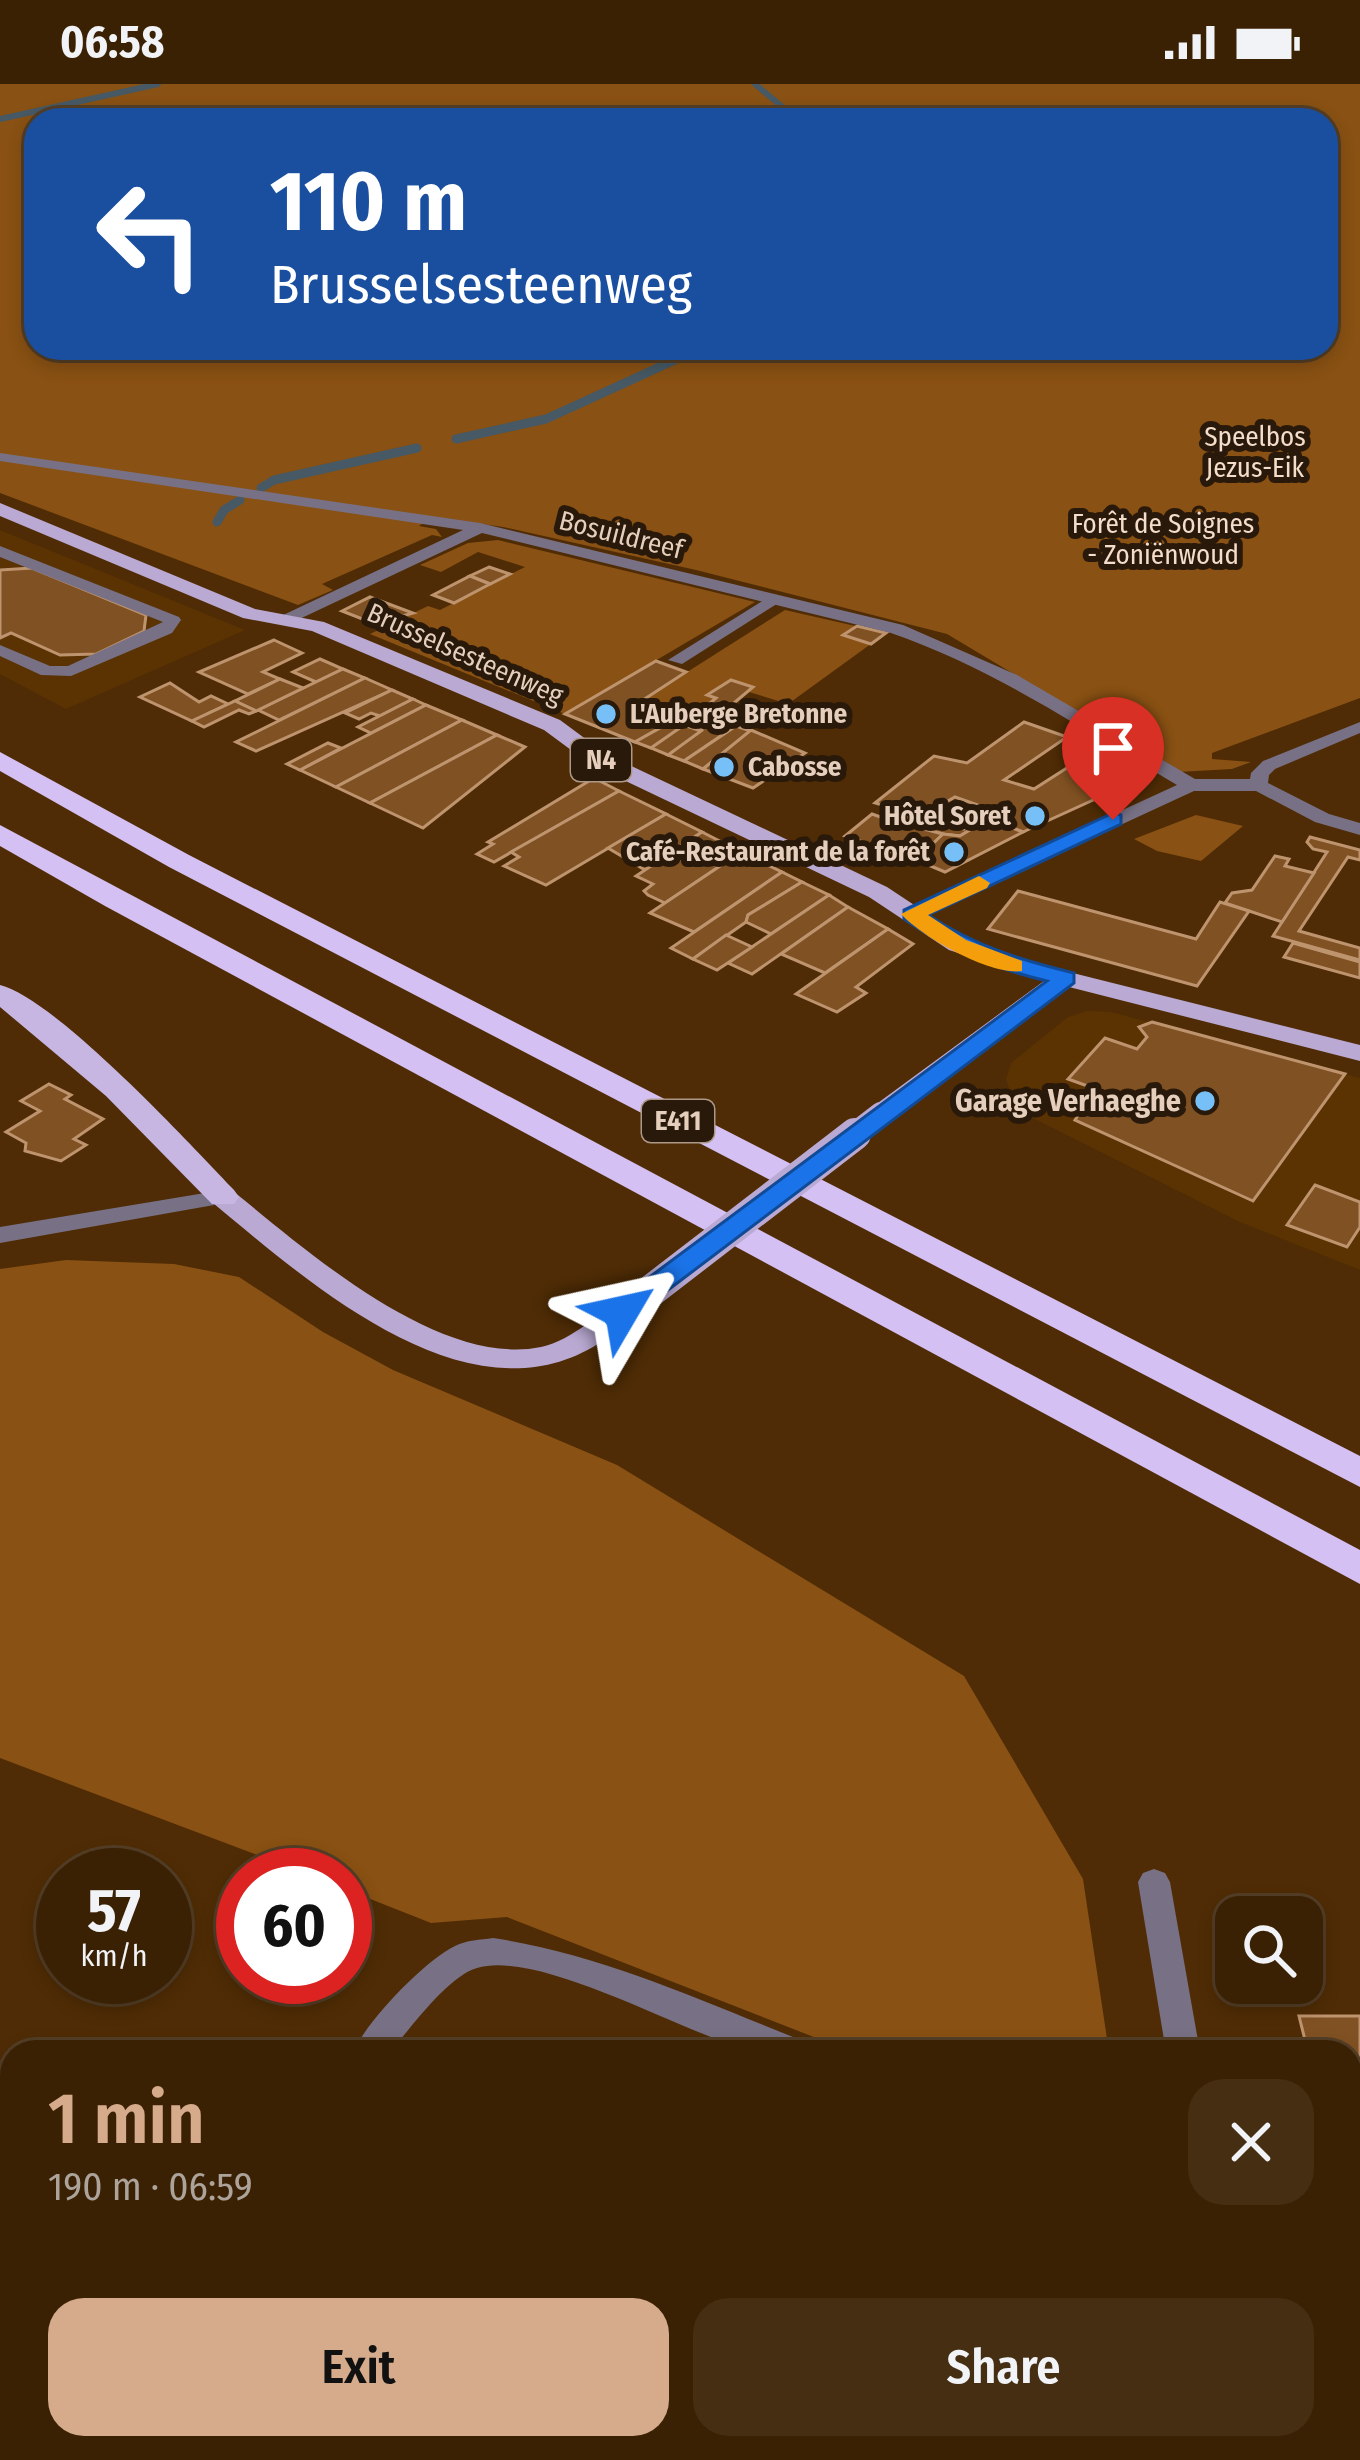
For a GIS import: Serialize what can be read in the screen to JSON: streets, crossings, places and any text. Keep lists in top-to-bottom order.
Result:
{
  "streets": {
    "highway": ["E411"],
    "main road": ["Brusselsesteenweg", "N4"],
    "street": ["Bosuildreef"]
  },
  "crossings": [
    ["Brusselsesteenweg", "N4"]
  ],
  "parks": ["Speelbos Jezus-Eik", "Forêt de Soignes - Zoniënwoud"],
  "places": [
    "L'Auberge Bretonne",
    "Cabosse",
    "Hôtel Soret",
    "Café-Restaurant de la forêt",
    "Garage Verhaeghe"
  ],
  "page": {
    "status": "06:58",
    "turn": ["110 m", "Brusselsesteenweg"],
    "speed": "57 km/h",
    "limit": "60",
    "heading": ["1 min", "190 m · 06:59"],
    "buttons": ["Exit", "Share"]
  }
}
